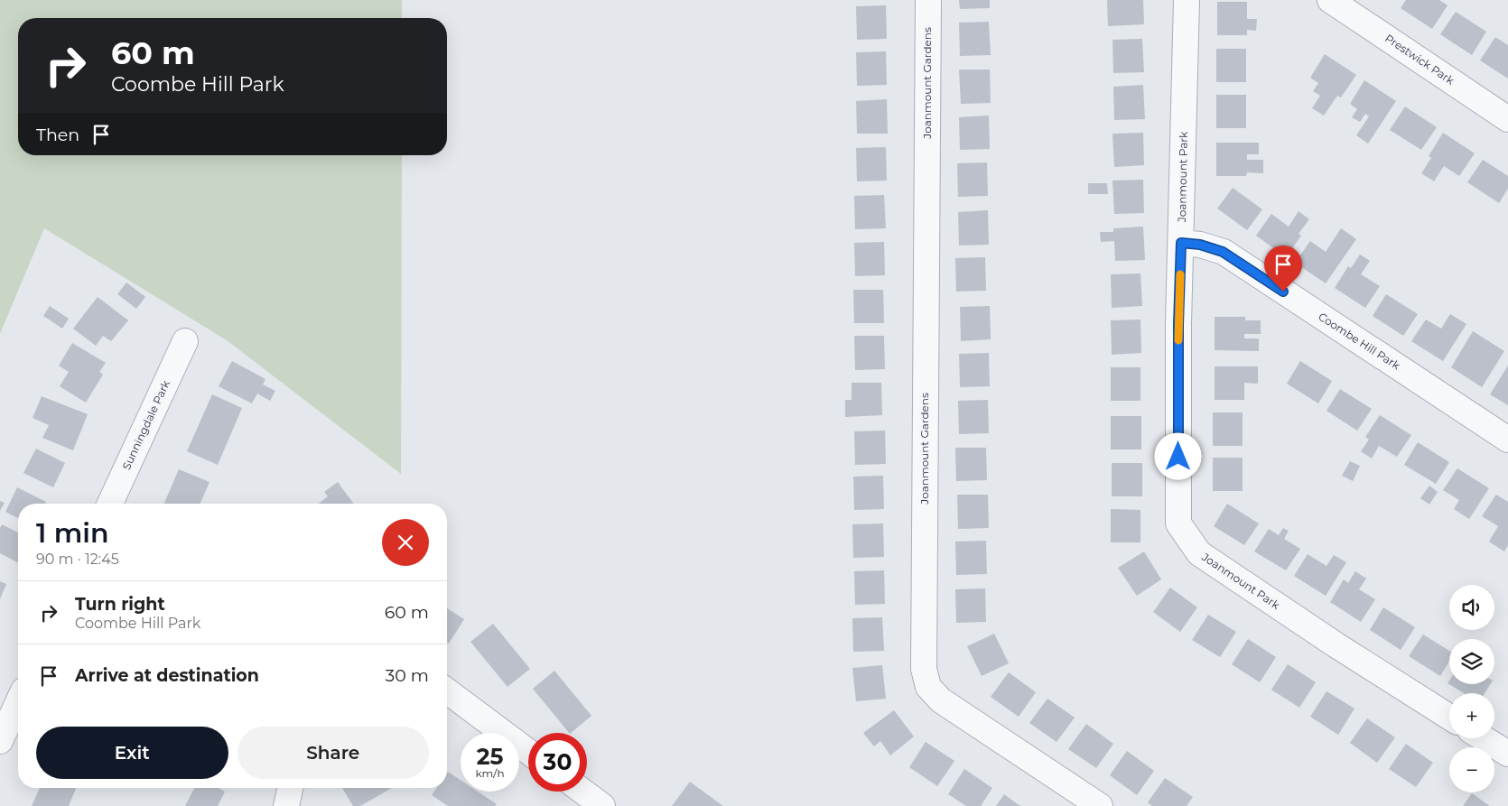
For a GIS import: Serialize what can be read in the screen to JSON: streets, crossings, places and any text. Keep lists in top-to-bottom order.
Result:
{
  "streets": {
    "street": [
      "Prestwick Park",
      "Joanmount Gardens",
      "Joanmount Park",
      "Coombe Hill Park",
      "Sunningdale Park"
    ]
  },
  "crossings": [
    ["Joanmount Park", "Coombe Hill Park"]
  ],
  "page": {
    "turn": ["60 m", "Coombe Hill Park"],
    "then": "Then",
    "heading": ["1 min", "90 m · 12:45"],
    "list": [
      {
        "name": "Turn right",
        "note": "Coombe Hill Park",
        "value": "60 m"
      },
      {
        "name": "Arrive at destination",
        "value": "30 m"
      }
    ],
    "map_buttons": ["+", "−"],
    "buttons": ["Exit", "Share"],
    "speed": "25 km/h",
    "limit": "30"
  }
}
